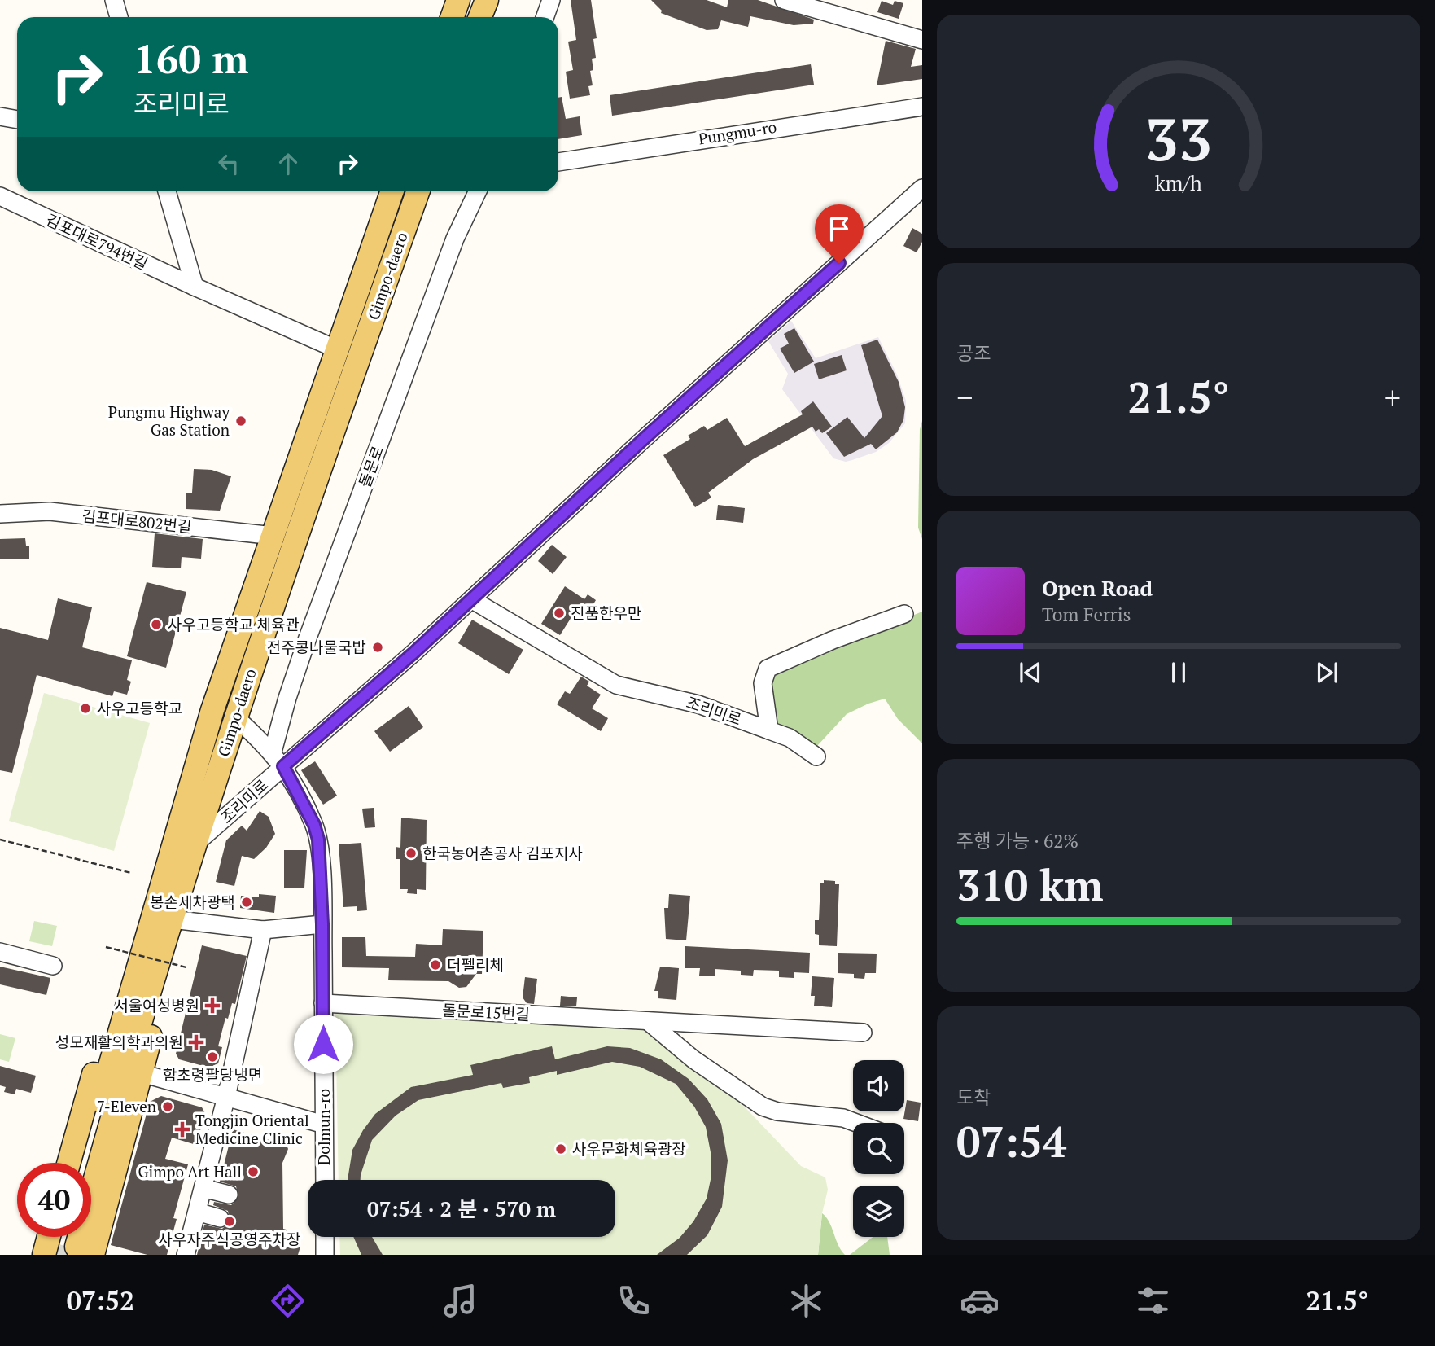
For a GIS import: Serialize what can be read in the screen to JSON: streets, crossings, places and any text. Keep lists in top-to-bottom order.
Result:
{
  "streets": {
    "main road": ["Gimpo-daero"],
    "street": [
      "Pungmu-ro",
      "김포대로794번길",
      "돌문로",
      "김포대로802번길",
      "조리미로",
      "돌문로15번길",
      "Dolmun-ro"
    ]
  },
  "crossings": [
    ["김포대로794번길", "Gimpo-daero"],
    ["Gimpo-daero", "김포대로802번길"],
    ["Gimpo-daero", "조리미로"],
    ["Gimpo-daero", "Dolmun-ro"],
    ["돌문로", "Dolmun-ro"],
    ["조리미로", "Dolmun-ro"],
    ["돌문로15번길", "Dolmun-ro"]
  ],
  "places": {
    "other": [
      "Pungmu Highway Gas Station",
      "진품한우만",
      "사우고등학교 체육관",
      "전주콩나물국밥",
      "사우고등학교",
      "한국농어촌공사 김포지사",
      "봉손세차광택",
      "더펠리체",
      "함초령팔당냉면",
      "7-Eleven",
      "사우문화체육광장",
      "Gimpo Art Hall",
      "사우자주식공영주차장"
    ],
    "health": ["서울여성병원", "성모재활의학과의원", "Tongjin Oriental Medicine Clinic"]
  },
  "page": {
    "turn": ["160 m", "조리미로"],
    "tile": [
      "공조",
      ["주행 가능 · 62%", "310 km"],
      ["도착", "07:54"]
    ],
    "heat": ["−", "21.5°", "+"],
    "song": ["Open Road", "Tom Ferris"],
    "limit": "40",
    "trip": "07:54 · 2 분 · 570 m",
    "tabs": ["07:52", "21.5°"],
    "gauge": ["33", "km/h"]
  }
}
